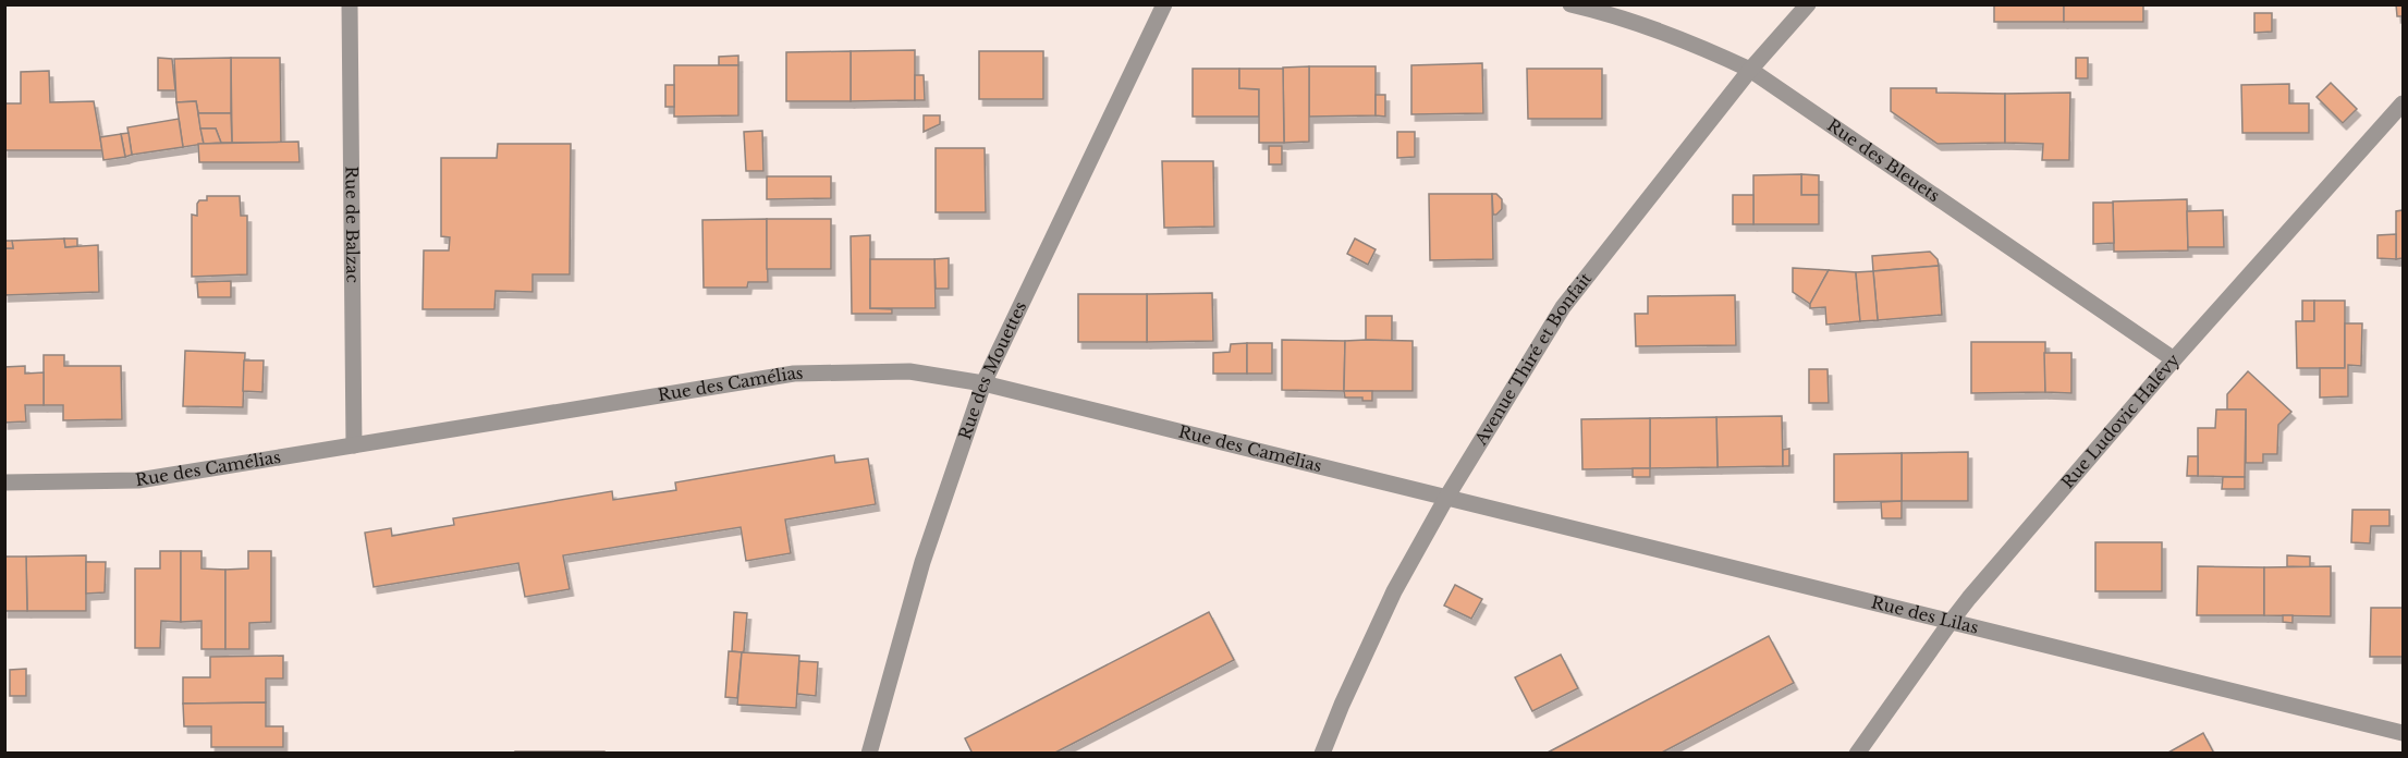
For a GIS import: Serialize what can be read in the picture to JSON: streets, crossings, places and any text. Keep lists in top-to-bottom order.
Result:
{
  "streets": {
    "street": [
      "Rue des Bleuets",
      "Rue de Balzac",
      "Avenue Thiré et Bonfait",
      "Rue des Mouettes",
      "Rue des Camélias",
      "Rue Ludovic Halévy",
      "Rue des Lilas"
    ]
  },
  "crossings": [
    ["Rue des Bleuets", "Avenue Thiré et Bonfait"],
    ["Rue des Bleuets", "Rue Ludovic Halévy"],
    ["Rue de Balzac", "Rue des Camélias"],
    ["Avenue Thiré et Bonfait", "Rue des Camélias"],
    ["Avenue Thiré et Bonfait", "Rue des Lilas"],
    ["Rue des Mouettes", "Rue des Camélias"],
    ["Rue des Camélias", "Rue des Lilas"],
    ["Rue Ludovic Halévy", "Rue des Lilas"]
  ]
}
